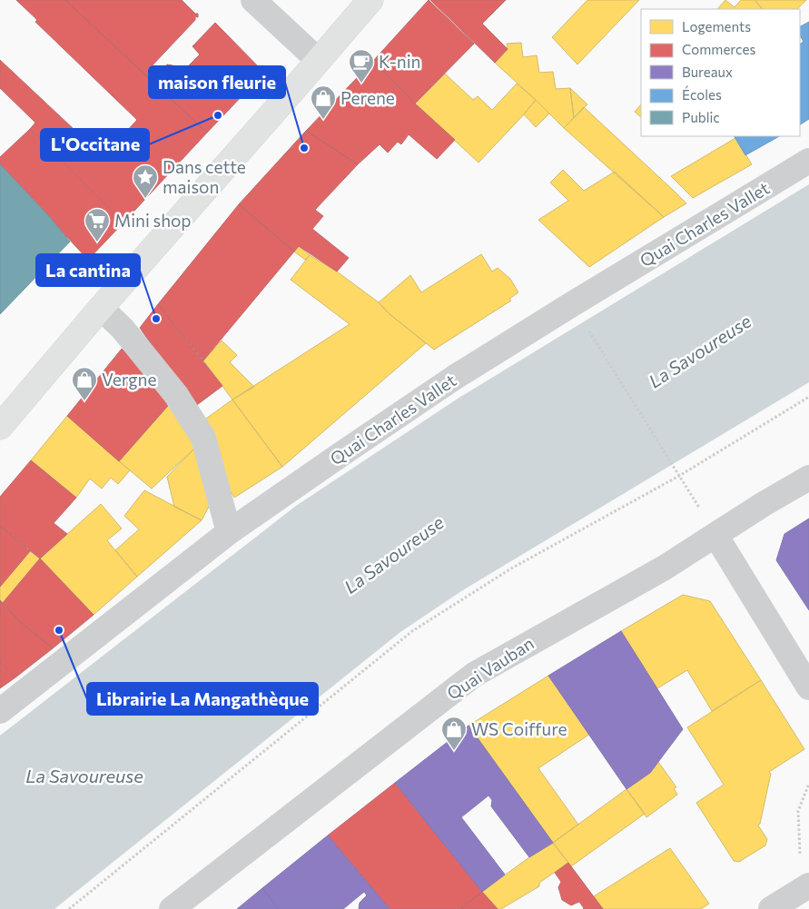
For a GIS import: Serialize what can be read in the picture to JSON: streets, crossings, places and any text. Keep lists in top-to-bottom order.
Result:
{
  "streets": {
    "street": ["Quai Charles Vallet", "Quai Vauban"]
  },
  "water": ["La Savoureuse"],
  "places": {
    "cafe": ["K-nin"],
    "other": [
      "L'Occitane",
      "maison fleurie",
      "La cantina",
      "Librairie La Mangathèque"
    ],
    "shop": ["Perene", "Vergne", "WS Coiffure"],
    "place": ["Dans cette maison"],
    "supermarket": ["Mini shop"]
  },
  "legend": [
    "Logements",
    "Commerces",
    "Bureaux",
    "Écoles",
    "Public"
  ]
}
